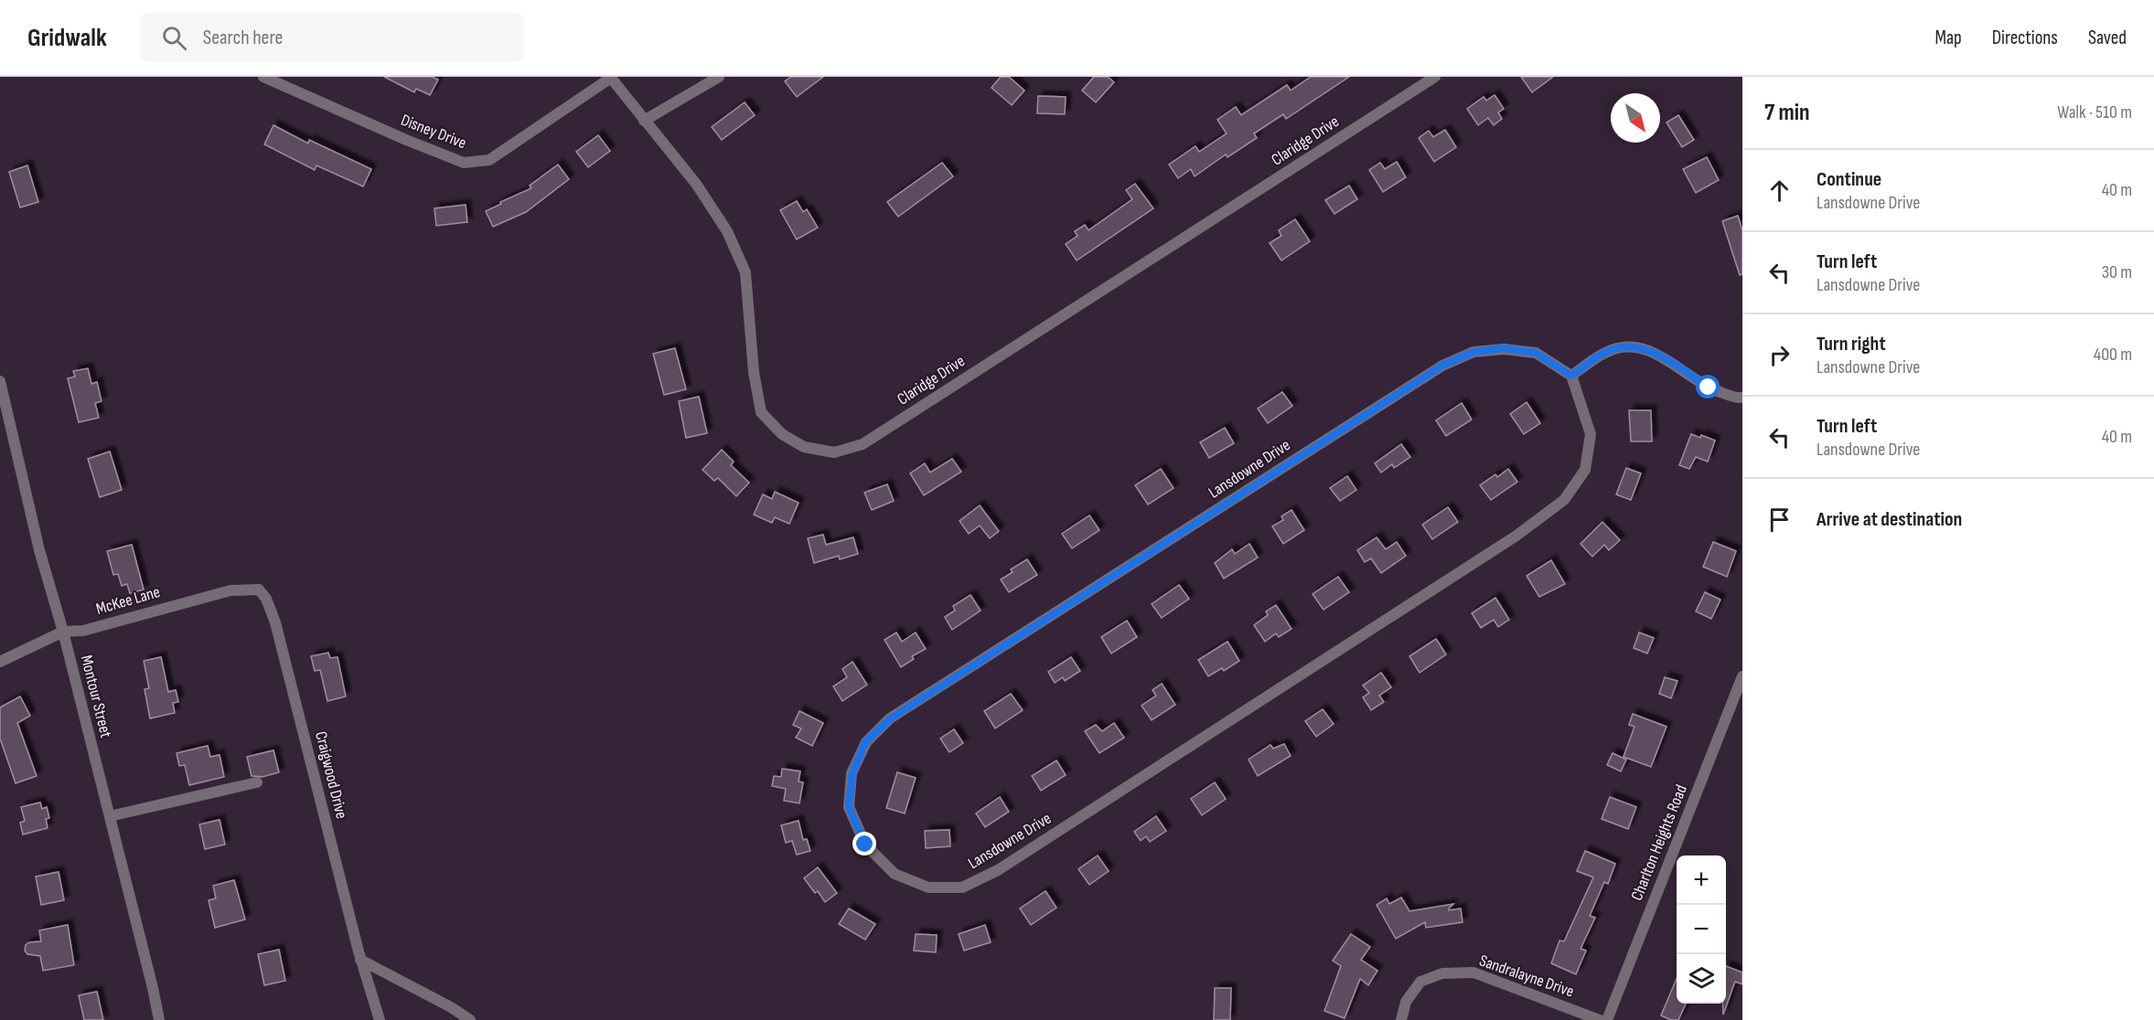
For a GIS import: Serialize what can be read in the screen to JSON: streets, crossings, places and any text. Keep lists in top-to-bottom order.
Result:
{
  "streets": {
    "street": [
      "Disney Drive",
      "Claridge Drive",
      "Lansdowne Drive",
      "McKee Lane",
      "Montour Street",
      "Craigwood Drive",
      "Charlton Heights Road",
      "Sandralayne Drive"
    ]
  },
  "crossings": [
    ["Disney Drive", "Claridge Drive"],
    ["McKee Lane", "Montour Street"],
    ["McKee Lane", "Craigwood Drive"]
  ],
  "north": "bottom right",
  "page": {
    "header": "Gridwalk",
    "search": "Search here",
    "nav": ["Map", "Directions", "Saved"],
    "heading": ["7 min", "Walk · 510 m"],
    "list": [
      ["Continue", "Lansdowne Drive", "40 m"],
      ["Turn left", "Lansdowne Drive", "30 m"],
      ["Turn right", "Lansdowne Drive", "400 m"],
      ["Turn left", "Lansdowne Drive", "40 m"],
      "Arrive at destination"
    ],
    "map_buttons": ["+", "−"]
  }
}
